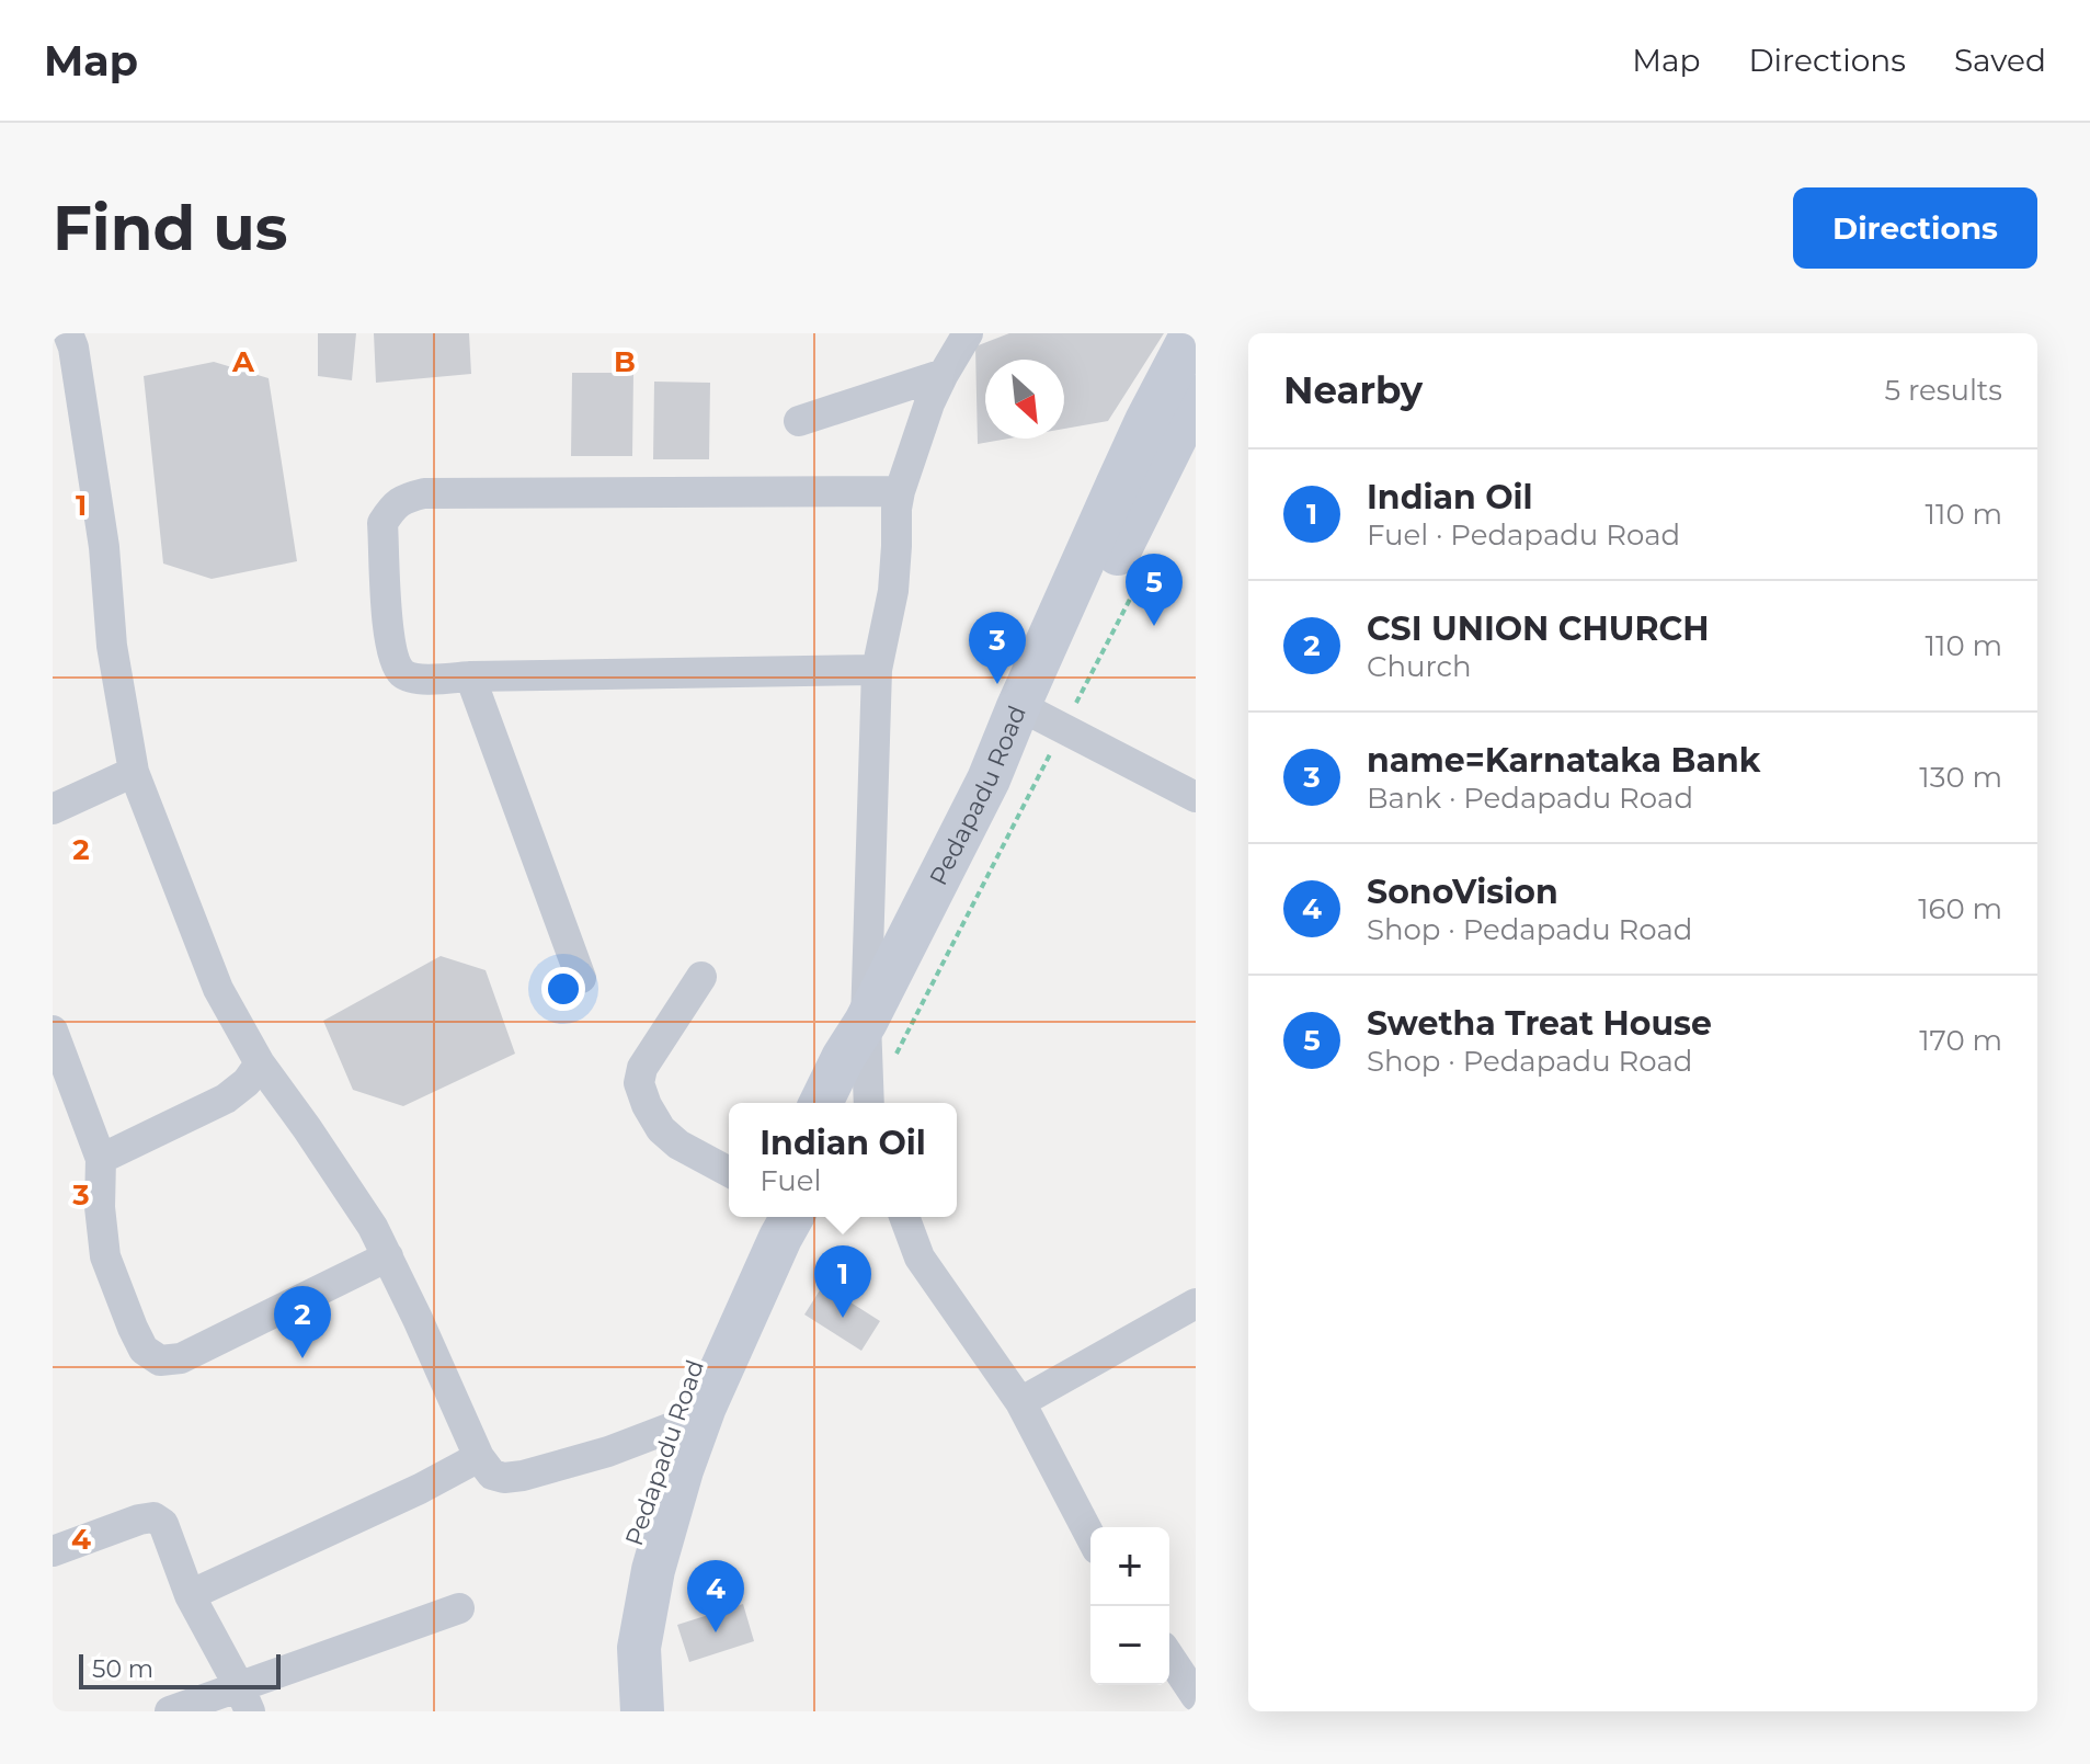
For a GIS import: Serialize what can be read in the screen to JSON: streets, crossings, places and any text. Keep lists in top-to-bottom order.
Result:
{
  "streets": {
    "main road": ["Pedapadu Road"]
  },
  "scale_bar": "50 m",
  "north": "bottom right",
  "page": {
    "header": "Map",
    "nav": ["Map", "Directions", "Saved"],
    "buttons": "Directions",
    "title": "Find us",
    "heading": ["Nearby", "5 results"],
    "list": [
      {
        "mark": "1",
        "name": "Indian Oil",
        "note": "Fuel · Pedapadu Road",
        "value": "110 m"
      },
      {
        "mark": "2",
        "name": "CSI UNION CHURCH",
        "note": "Church",
        "value": "110 m"
      },
      {
        "mark": "3",
        "name": "name=Karnataka Bank",
        "note": "Bank · Pedapadu Road",
        "value": "130 m"
      },
      {
        "mark": "4",
        "name": "SonoVision",
        "note": "Shop · Pedapadu Road",
        "value": "160 m"
      },
      {
        "mark": "5",
        "name": "Swetha Treat House",
        "note": "Shop · Pedapadu Road",
        "value": "170 m"
      }
    ],
    "pins": [
      "5",
      "3",
      "1",
      "2",
      "4"
    ],
    "popup": ["Indian Oil", "Fuel"],
    "map_buttons": ["+", "−"],
    "scale": "50 m"
  },
  "grid": {
    "columns": ["A", "B"],
    "rows": [
      "1",
      "2",
      "3",
      "4"
    ]
  }
}
